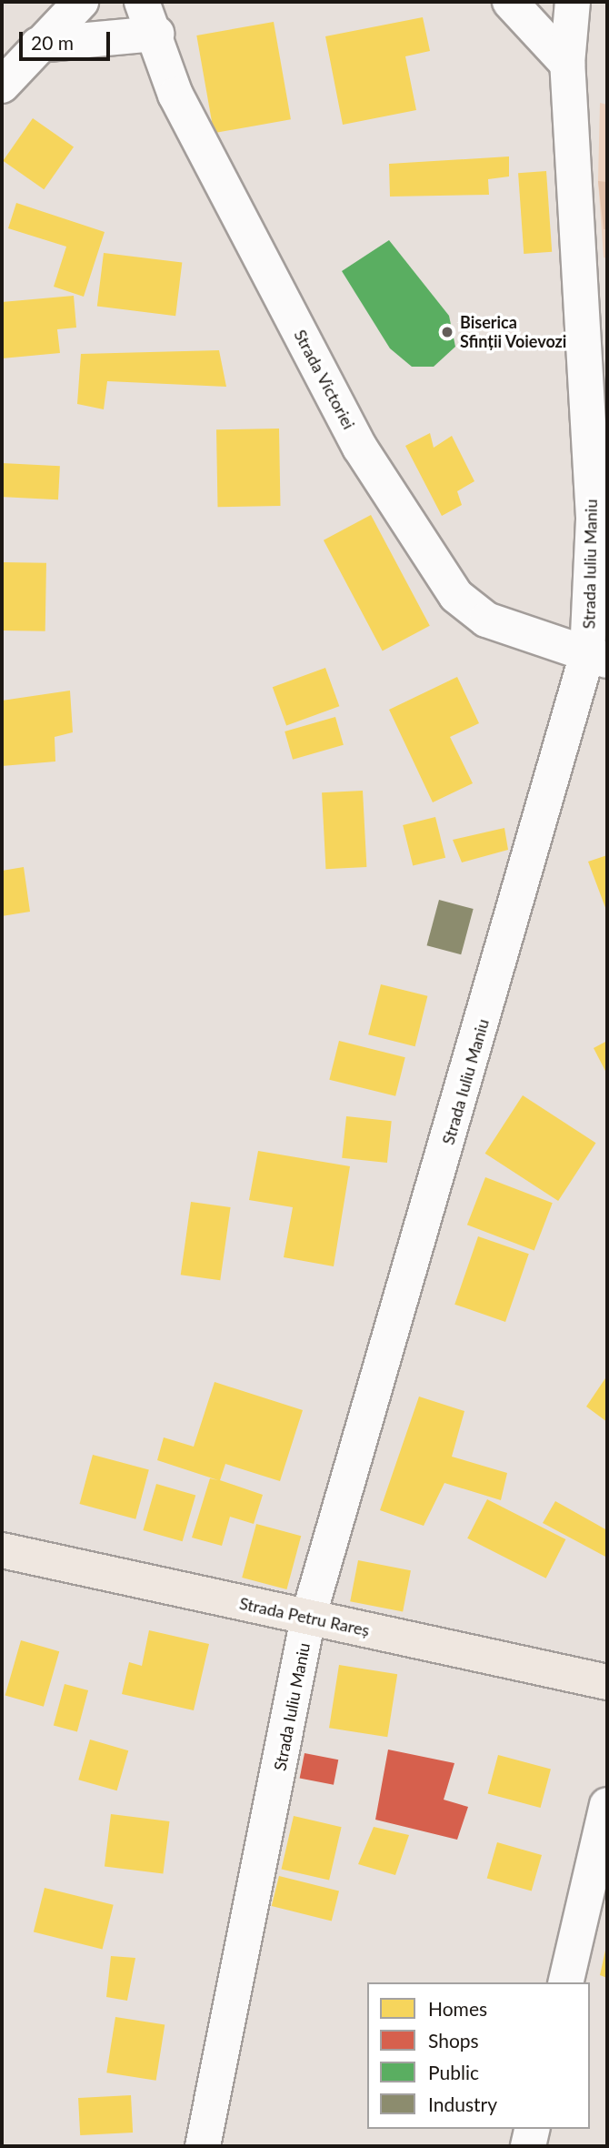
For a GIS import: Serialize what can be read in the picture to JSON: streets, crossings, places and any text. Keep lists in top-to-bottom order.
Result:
{
  "streets": {
    "main road": ["Strada Petru Rareș"],
    "street": ["Strada Victoriei", "Strada Iuliu Maniu"]
  },
  "crossings": [
    ["Strada Victoriei", "Strada Iuliu Maniu"],
    ["Strada Iuliu Maniu", "Strada Petru Rareș"]
  ],
  "places": ["Biserica Sfinții Voievozi"],
  "legend": [
    "Homes",
    "Shops",
    "Public",
    "Industry"
  ],
  "scale_bar": "20 m"
}
